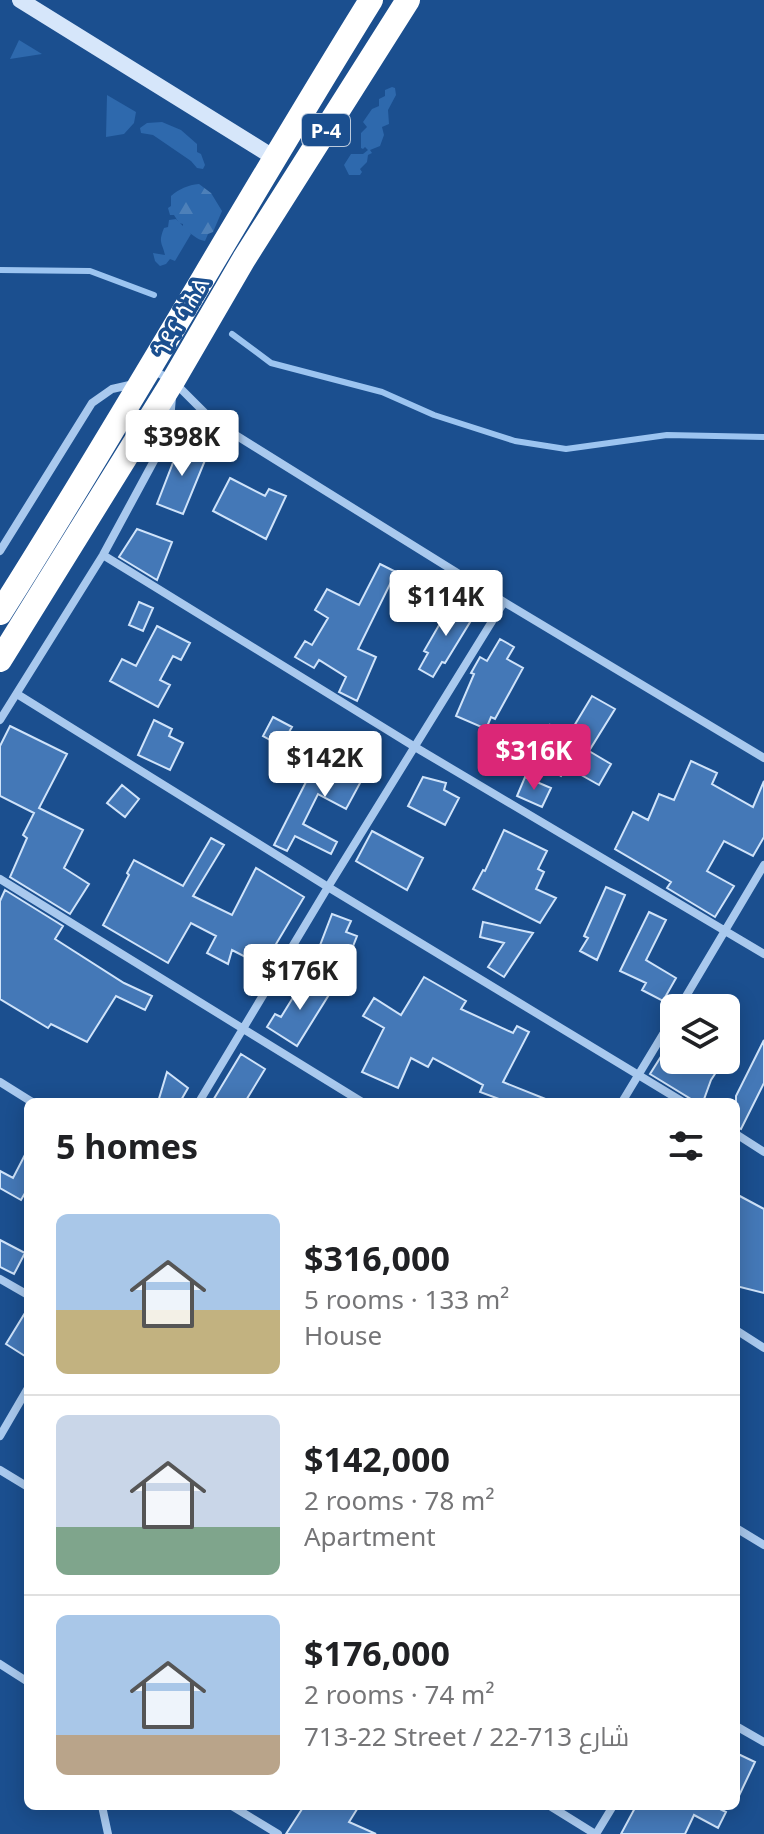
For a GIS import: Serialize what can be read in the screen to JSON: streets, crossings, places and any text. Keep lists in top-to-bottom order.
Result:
{
  "streets": {
    "highway": ["P-4", "ጎደና ሳሕል"]
  },
  "page": {
    "price": [
      "$398K",
      "$114K",
      "$316K",
      "$142K",
      "$176K"
    ],
    "heading": "5 homes",
    "list": [
      {
        "name": "$316,000",
        "note": "5 rooms · 133 m² · House"
      },
      {
        "name": "$142,000",
        "note": "2 rooms · 78 m² · Apartment"
      },
      {
        "name": "$176,000",
        "note": "2 rooms · 74 m² · 713-22 Street / شارع 713-22"
      }
    ]
  }
}
